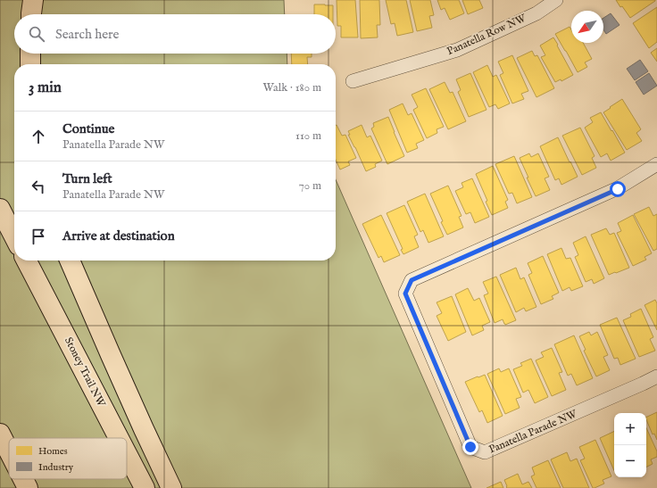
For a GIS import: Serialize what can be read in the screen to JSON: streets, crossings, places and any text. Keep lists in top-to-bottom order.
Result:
{
  "streets": {
    "highway": ["Stoney Trail NW"],
    "street": ["Panatella Row NW", "Panatella Parade NW"]
  },
  "legend": ["Homes", "Industry"],
  "north": "bottom left",
  "page": {
    "search": "Search here",
    "heading": ["3 min", "Walk · 180 m"],
    "list": [
      ["Continue", "Panatella Parade NW", "110 m"],
      ["Turn left", "Panatella Parade NW", "70 m"],
      "Arrive at destination"
    ],
    "map_buttons": ["+", "−"]
  }
}
